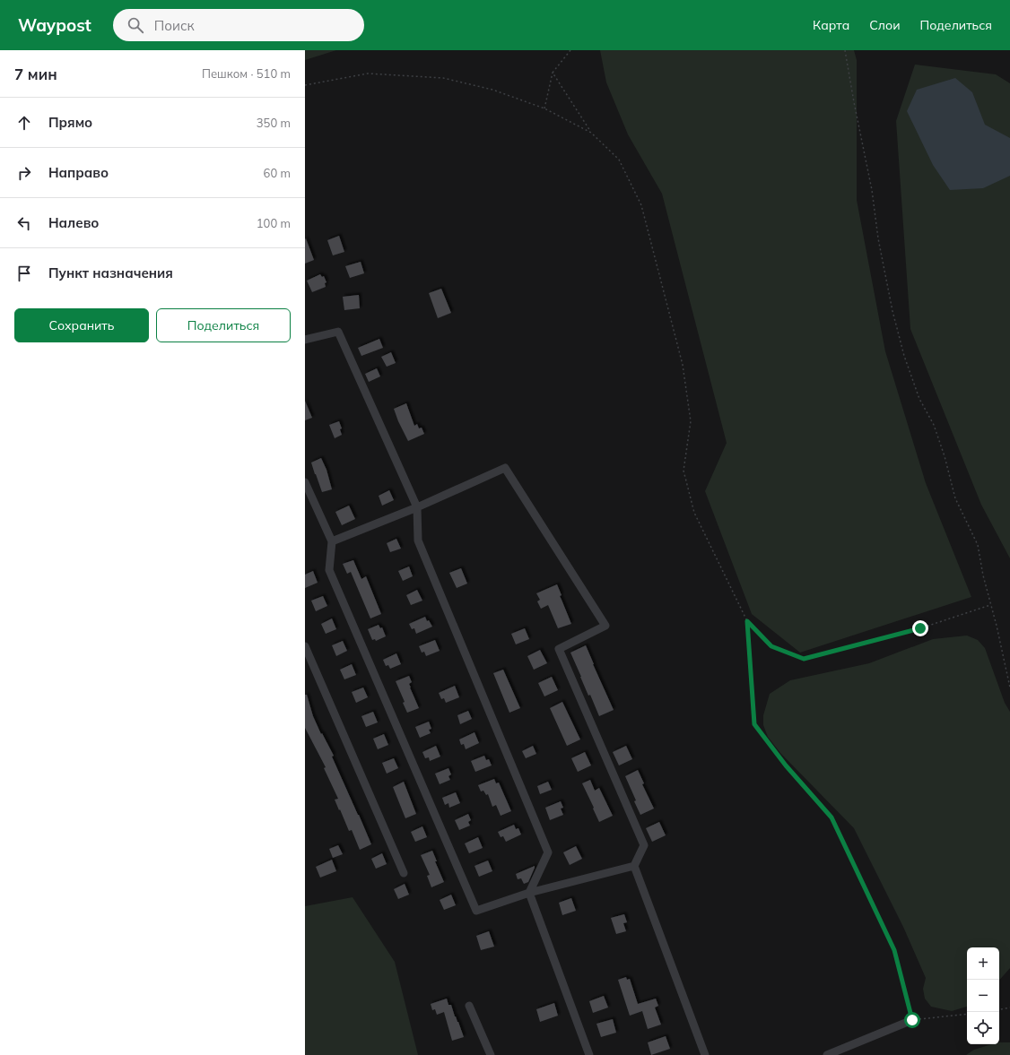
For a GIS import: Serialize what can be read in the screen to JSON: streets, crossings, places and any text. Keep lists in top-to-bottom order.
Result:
{
  "page": {
    "header": "Waypost",
    "search": "Поиск",
    "nav": ["Карта", "Слои", "Поделиться"],
    "heading": ["7 мин", "Пешком · 510 m"],
    "list": [
      ["Прямо", "350 m"],
      ["Направо", "60 m"],
      ["Налево", "100 m"],
      "Пункт назначения"
    ],
    "buttons": ["Сохранить", "Поделиться"],
    "map_buttons": ["+", "−"]
  }
}
